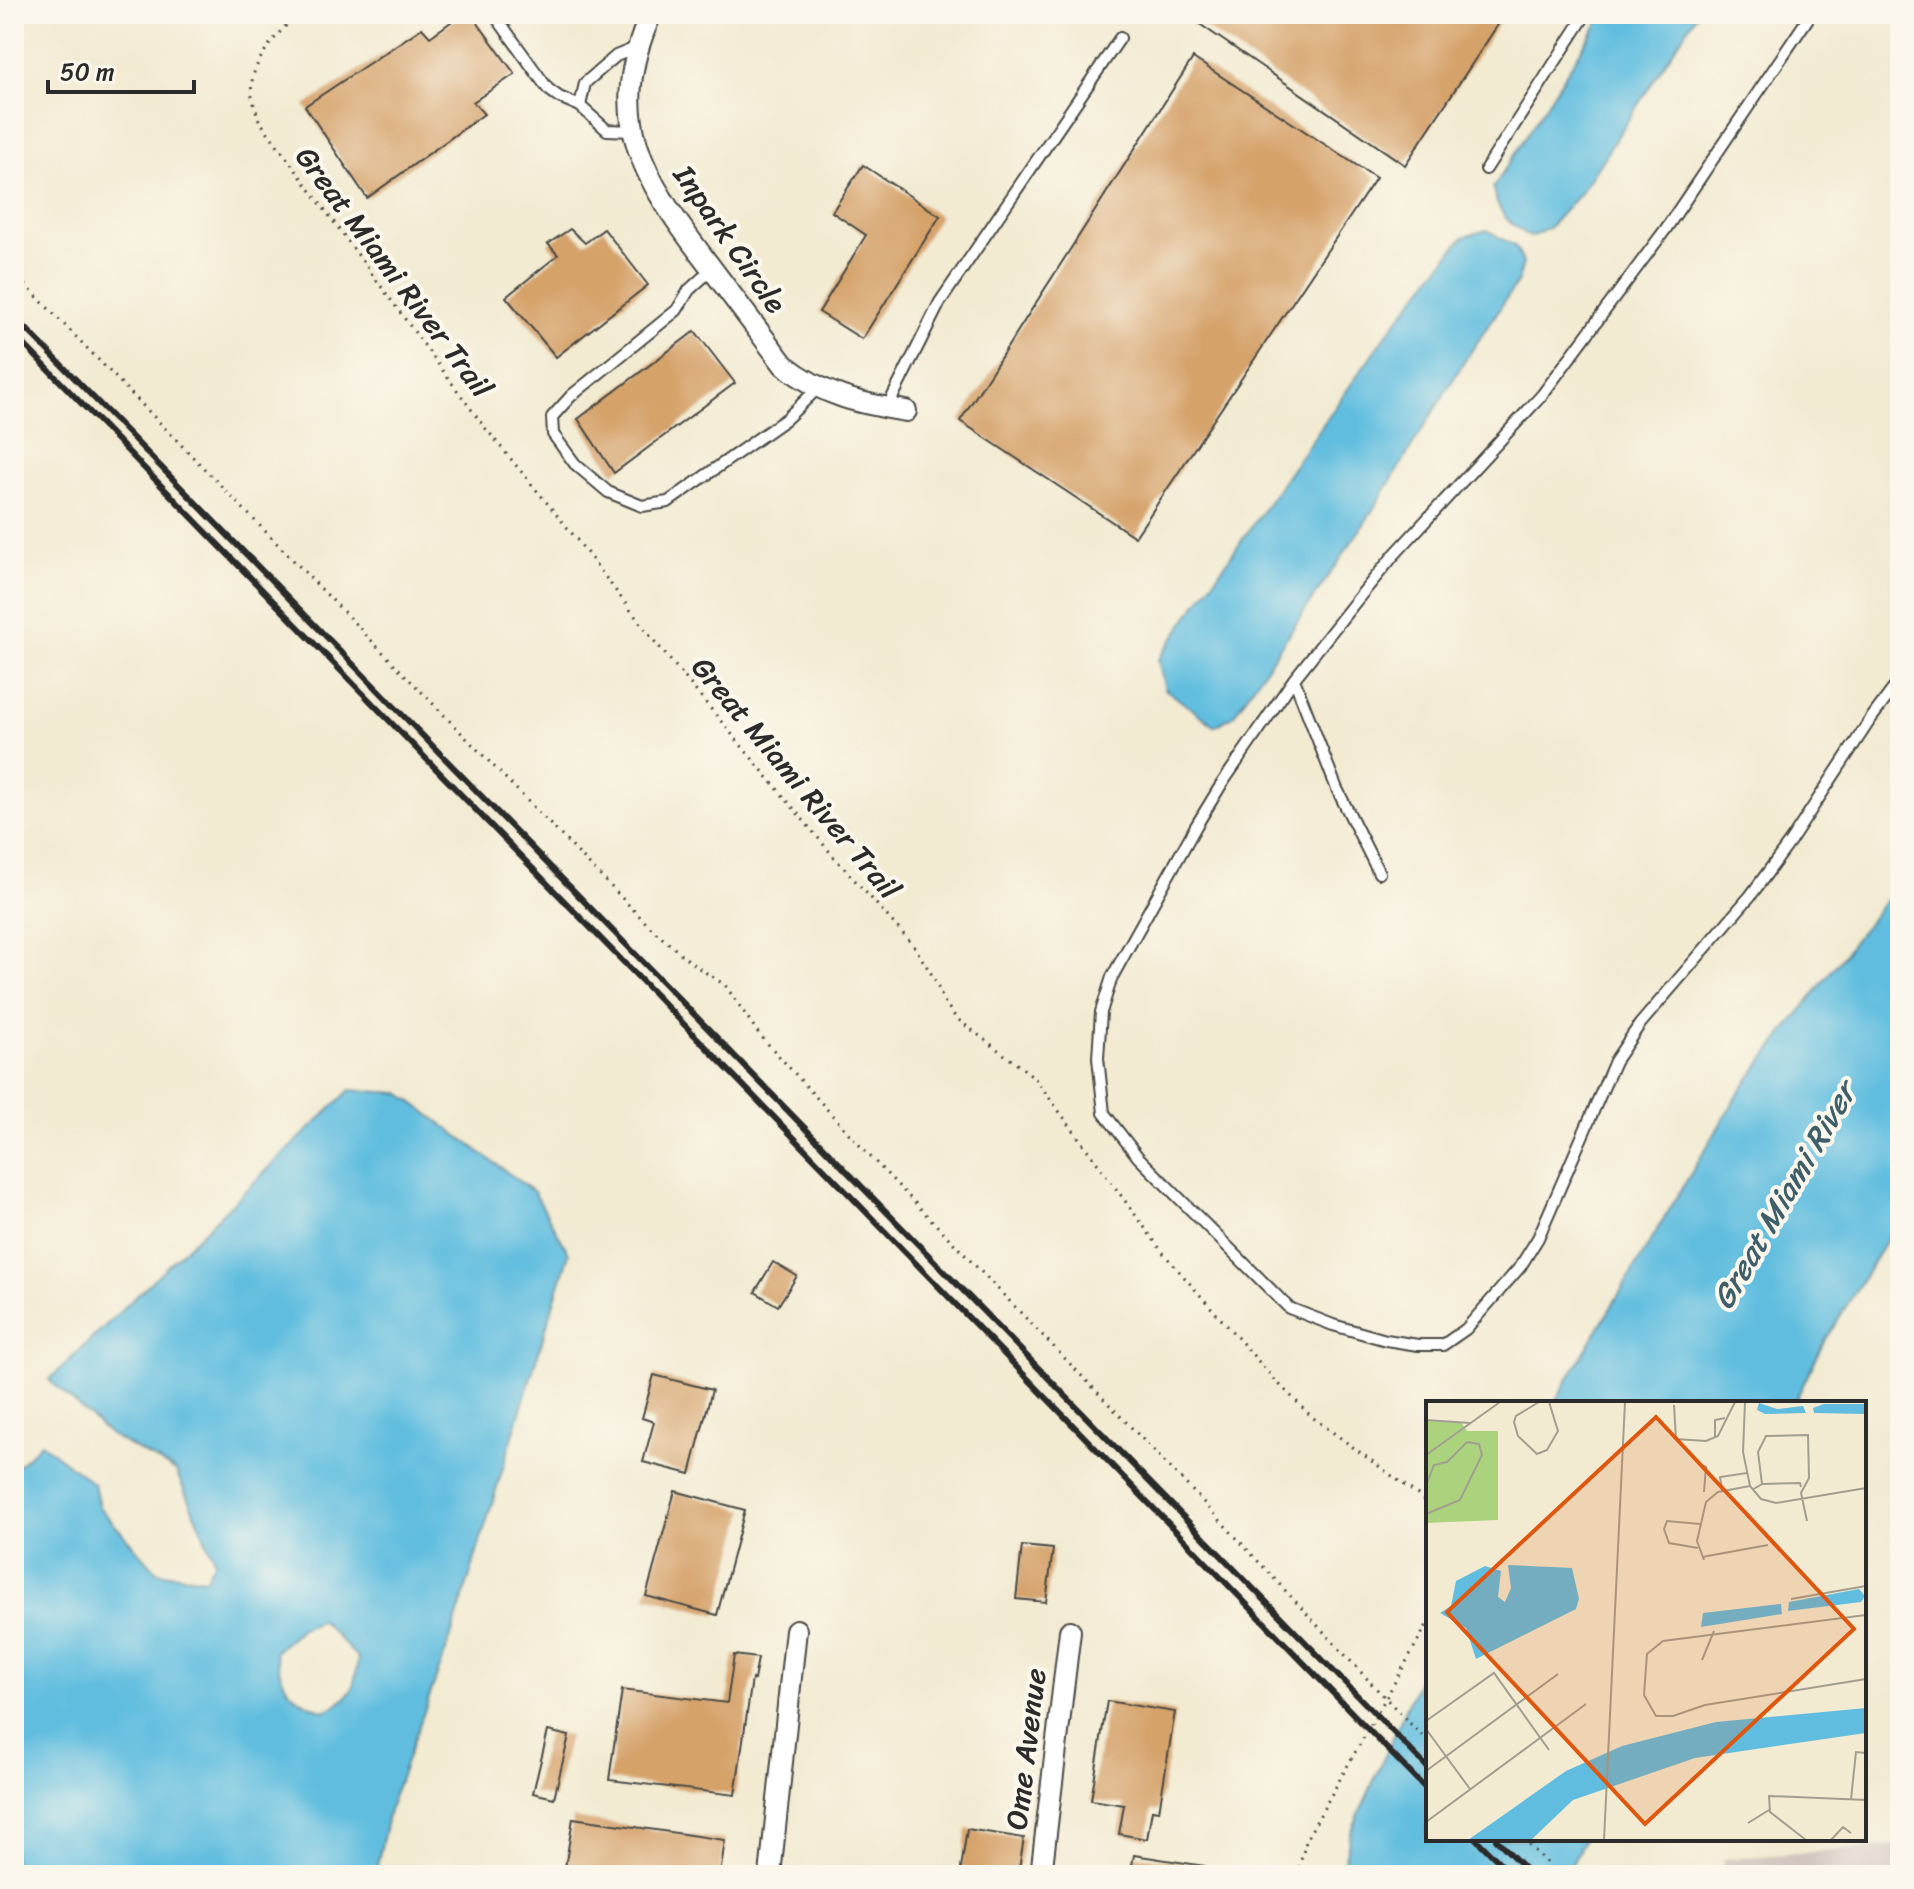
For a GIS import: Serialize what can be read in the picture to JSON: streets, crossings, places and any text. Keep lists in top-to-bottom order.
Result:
{
  "streets": {
    "street": ["Inpark Circle", "Ome Avenue"],
    "path": ["Great Miami River Trail"]
  },
  "water": ["Great Miami River"],
  "scale_bar": "50 m"
}
